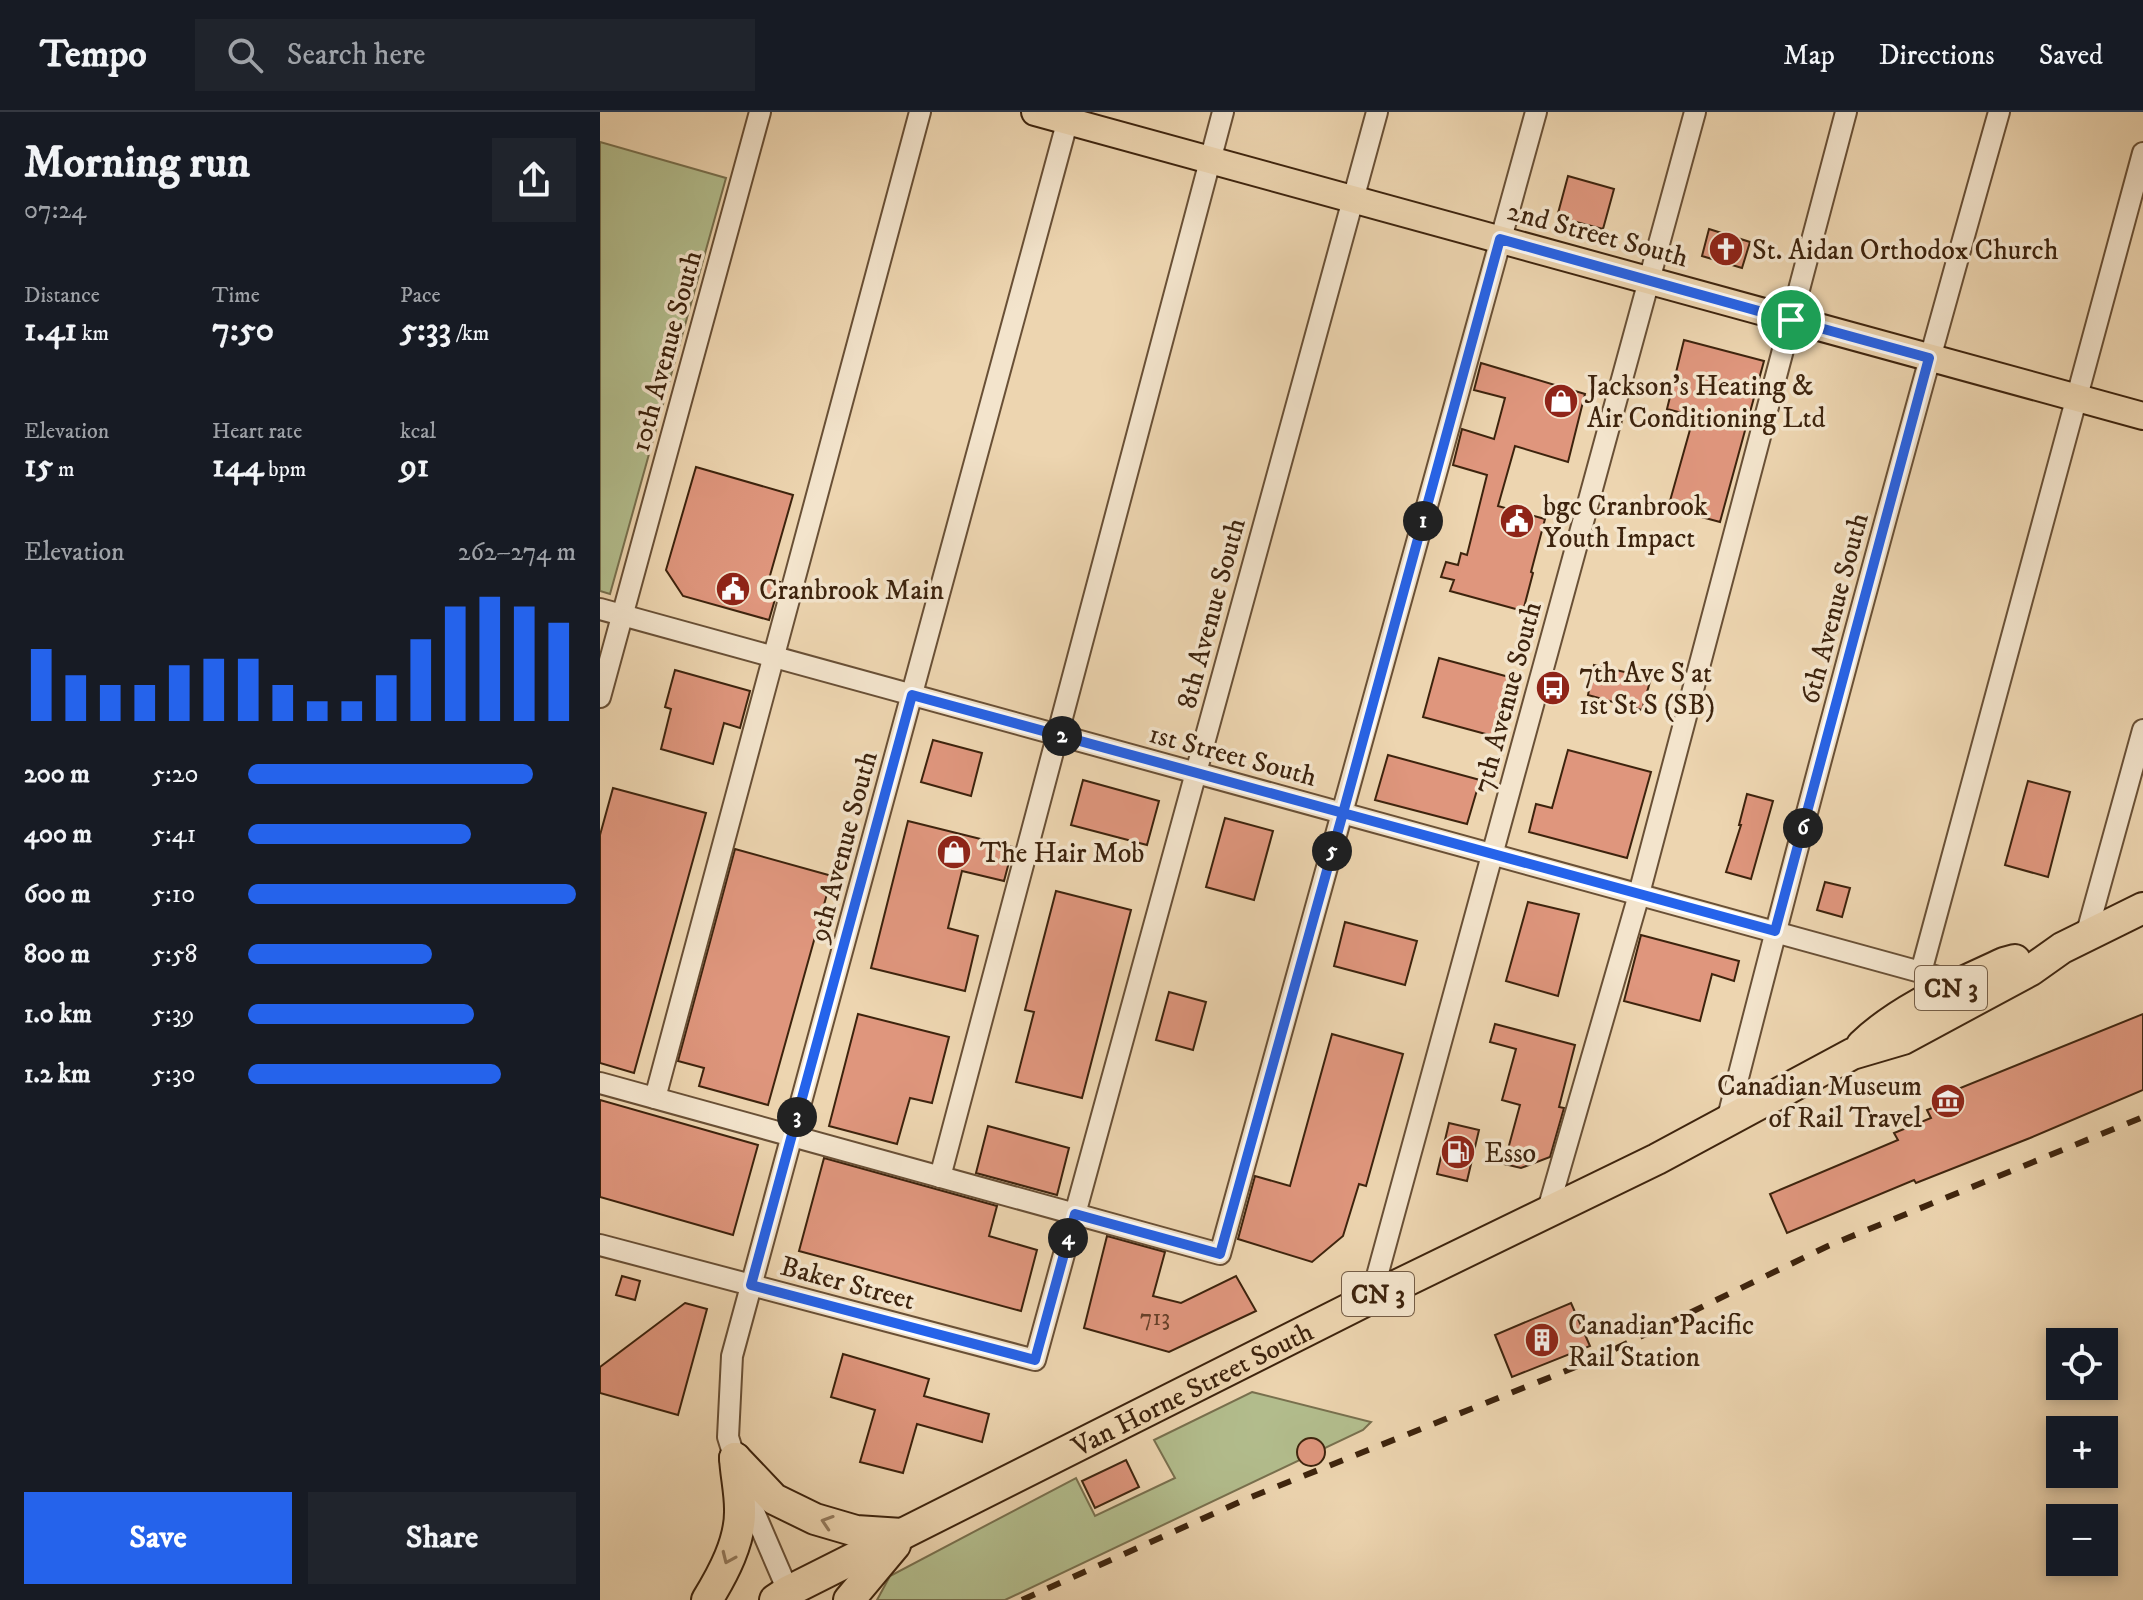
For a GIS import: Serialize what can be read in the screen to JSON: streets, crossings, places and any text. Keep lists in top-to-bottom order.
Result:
{
  "streets": {
    "highway": ["CN 3", "Van Horne Street South"],
    "main road": ["2nd Street South"],
    "street": [
      "10th Avenue South",
      "6th Avenue South",
      "8th Avenue South",
      "7th Avenue South",
      "1st Street South",
      "9th Avenue South",
      "Baker Street"
    ]
  },
  "crossings": [
    ["2nd Street South", "6th Avenue South"],
    ["2nd Street South", "8th Avenue South"],
    ["2nd Street South", "7th Avenue South"],
    ["2nd Street South", "9th Avenue South"],
    ["10th Avenue South", "1st Street South"],
    ["6th Avenue South", "1st Street South"],
    ["6th Avenue South", "Van Horne Street South"],
    ["8th Avenue South", "1st Street South"],
    ["8th Avenue South", "Baker Street"],
    ["7th Avenue South", "1st Street South"],
    ["7th Avenue South", "Van Horne Street South"],
    ["1st Street South", "9th Avenue South"],
    ["1st Street South", "Van Horne Street South"],
    ["9th Avenue South", "Baker Street"],
    ["9th Avenue South", "Van Horne Street South"]
  ],
  "places": {
    "church": ["St. Aidan Orthodox Church"],
    "shop": ["Jackson’s Heating & Air Conditioning Ltd", "The Hair Mob"],
    "public building": ["bgc Cranbrook Youth Impact", "Cranbrook Main"],
    "bus stop": ["7th Ave S at 1st St S (SB)"],
    "museum": ["Canadian Museum of Rail Travel"],
    "fuel station": ["Esso"],
    "building": ["Canadian Pacific Rail Station"]
  },
  "house_numbers": ["713"],
  "page": {
    "header": "Tempo",
    "search": "Search here",
    "nav": ["Map", "Directions", "Saved"],
    "heading": ["Morning run", "07:24"],
    "stats": [
      ["Distance", "1.41 km"],
      ["Time", "7:50"],
      ["Pace", "5:33 /km"],
      ["Elevation", "15 m"],
      ["Heart rate", "144 bpm"],
      ["kcal", "91"]
    ],
    "pins": [
      "1",
      "2",
      "6",
      "5",
      "3",
      "4"
    ],
    "chart": ["Elevation", "262–274 m"],
    "list": [
      {
        "name": "200 m",
        "note": "5:20"
      },
      {
        "name": "400 m",
        "note": "5:41"
      },
      {
        "name": "600 m",
        "note": "5:10"
      },
      {
        "name": "800 m",
        "note": "5:58"
      },
      {
        "name": "1.0 km",
        "note": "5:39"
      },
      {
        "name": "1.2 km",
        "note": "5:30"
      }
    ],
    "map_buttons": ["+", "−"],
    "buttons": ["Save", "Share"]
  }
}
